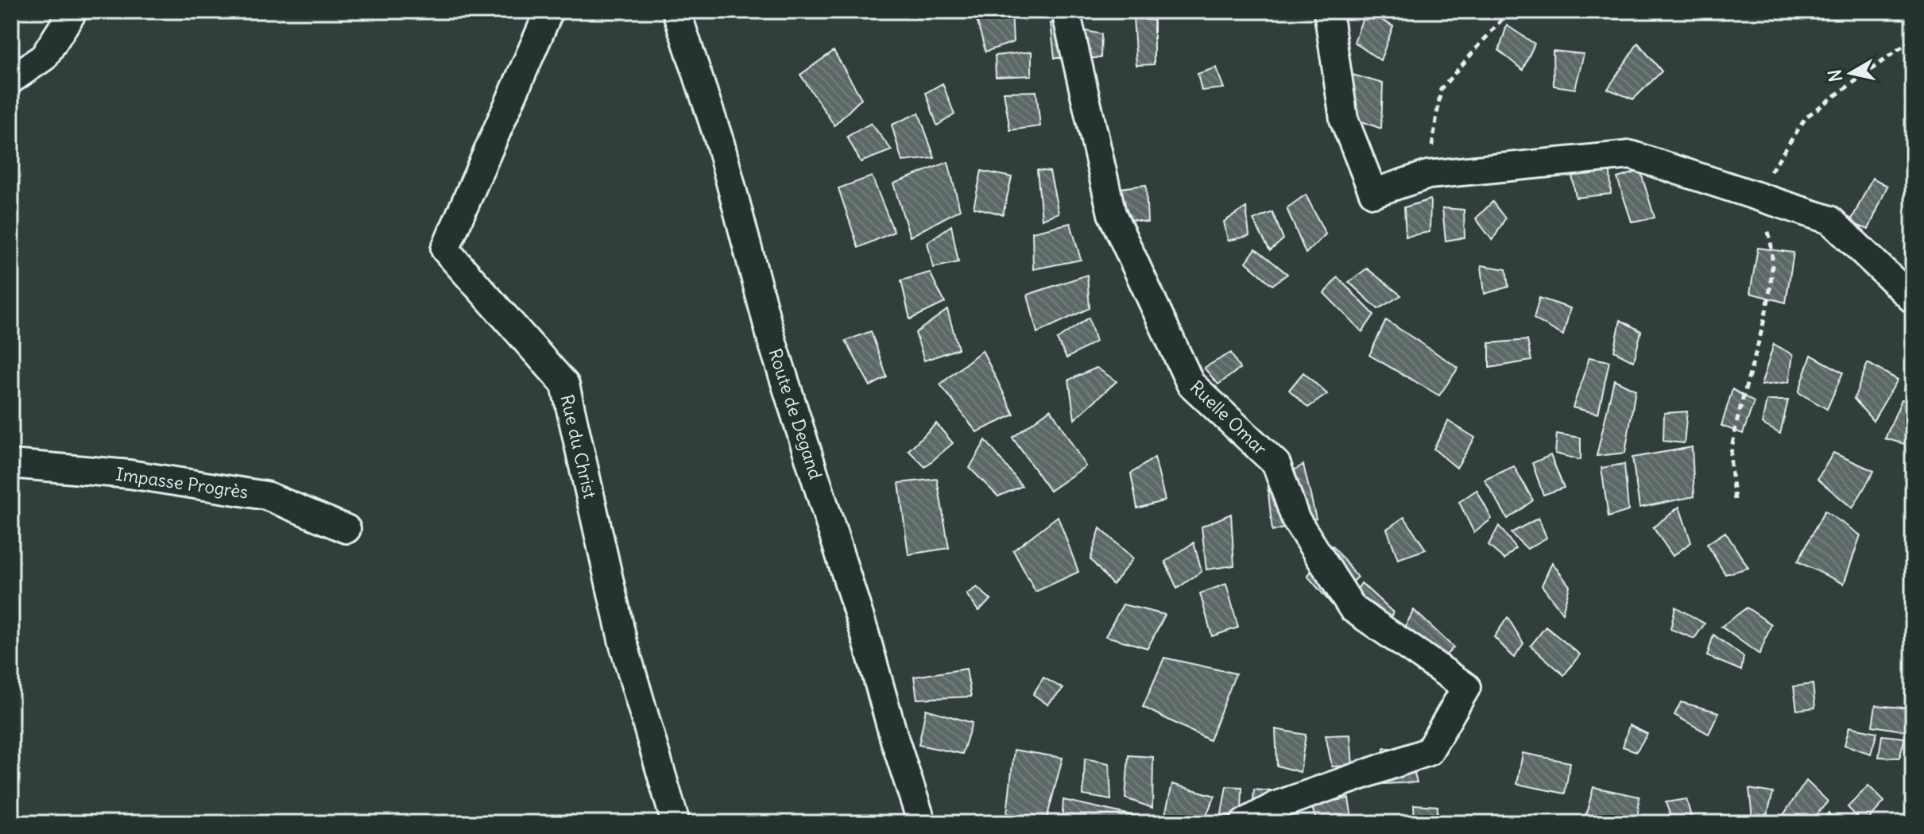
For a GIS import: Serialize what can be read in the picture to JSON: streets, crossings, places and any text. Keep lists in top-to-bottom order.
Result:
{
  "streets": {
    "street": [
      "Route de Degand",
      "Ruelle Omar",
      "Rue du Christ",
      "Impasse Progrès"
    ]
  },
  "north": "left"
}
